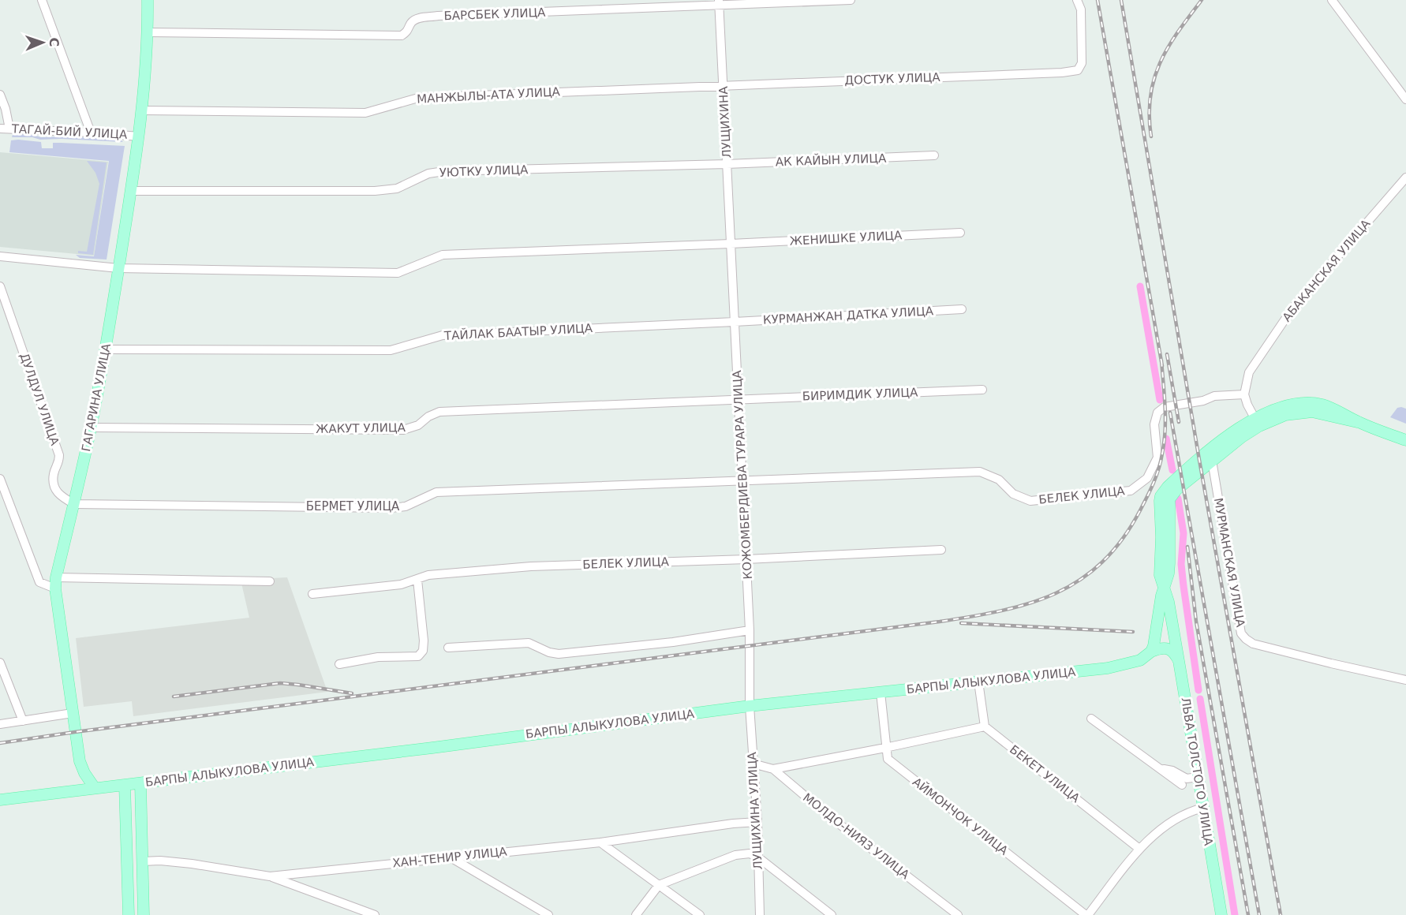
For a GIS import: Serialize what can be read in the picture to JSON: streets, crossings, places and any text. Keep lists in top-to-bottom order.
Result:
{
  "streets": {
    "main road": ["ГАГАРИНА УЛИЦА", "БАРПЫ АЛЫКУЛОВА УЛИЦА", "ЛЬВА ТОЛСТОГО УЛИЦА"],
    "street": [
      "БАРСБЕК УЛИЦА",
      "ДОСТУК УЛИЦА",
      "МАНЖЫЛЫ-АТА УЛИЦА",
      "ЛУЩИХИНА",
      "ТАГАЙ-БИЙ УЛИЦА",
      "АК КАЙЫН УЛИЦА",
      "УЮТКУ УЛИЦА",
      "ЖЕНИШКЕ УЛИЦА",
      "АБАКАНСКАЯ УЛИЦА",
      "КУРМАНЖАН ДАТКА УЛИЦА",
      "ТАЙЛАК БААТЫР УЛИЦА",
      "БИРИМДИК УЛИЦА",
      "ДУЛДУЛ УЛИЦА",
      "ЖАКУТ УЛИЦА",
      "КОЖОМБЕРДИЕВА ТУРАРА УЛИЦА",
      "БЕЛЕК УЛИЦА",
      "БЕРМЕТ УЛИЦА",
      "МУРМАНСКАЯ УЛИЦА",
      "БЕКЕТ УЛИЦА",
      "ЛУЩИХИНА УЛИЦА",
      "АЙМОНЧОК УЛИЦА",
      "МОЛДО-НИЯЗ УЛИЦА",
      "ХАН-ТЕНИР УЛИЦА"
    ]
  },
  "crossings": [
    ["БАРСБЕК УЛИЦА", "ЛУЩИХИНА"],
    ["БАРСБЕК УЛИЦА", "ГАГАРИНА УЛИЦА"],
    ["ДОСТУК УЛИЦА", "МАНЖЫЛЫ-АТА УЛИЦА"],
    ["ДОСТУК УЛИЦА", "ЛУЩИХИНА"],
    ["МАНЖЫЛЫ-АТА УЛИЦА", "ЛУЩИХИНА"],
    ["МАНЖЫЛЫ-АТА УЛИЦА", "ГАГАРИНА УЛИЦА"],
    ["ЛУЩИХИНА", "АК КАЙЫН УЛИЦА"],
    ["ЛУЩИХИНА", "УЮТКУ УЛИЦА"],
    ["ЛУЩИХИНА", "ЖЕНИШКЕ УЛИЦА"],
    ["ЛУЩИХИНА", "КОЖОМБЕРДИЕВА ТУРАРА УЛИЦА"],
    ["ТАГАЙ-БИЙ УЛИЦА", "ГАГАРИНА УЛИЦА"],
    ["АК КАЙЫН УЛИЦА", "УЮТКУ УЛИЦА"],
    ["УЮТКУ УЛИЦА", "ГАГАРИНА УЛИЦА"],
    ["ЖЕНИШКЕ УЛИЦА", "ГАГАРИНА УЛИЦА"],
    ["ЖЕНИШКЕ УЛИЦА", "КОЖОМБЕРДИЕВА ТУРАРА УЛИЦА"],
    ["АБАКАНСКАЯ УЛИЦА", "БЕЛЕК УЛИЦА"],
    ["КУРМАНЖАН ДАТКА УЛИЦА", "ТАЙЛАК БААТЫР УЛИЦА"],
    ["КУРМАНЖАН ДАТКА УЛИЦА", "КОЖОМБЕРДИЕВА ТУРАРА УЛИЦА"],
    ["ТАЙЛАК БААТЫР УЛИЦА", "ГАГАРИНА УЛИЦА"],
    ["ТАЙЛАК БААТЫР УЛИЦА", "КОЖОМБЕРДИЕВА ТУРАРА УЛИЦА"],
    ["БИРИМДИК УЛИЦА", "ЖАКУТ УЛИЦА"],
    ["БИРИМДИК УЛИЦА", "КОЖОМБЕРДИЕВА ТУРАРА УЛИЦА"],
    ["ГАГАРИНА УЛИЦА", "ДУЛДУЛ УЛИЦА"],
    ["ГАГАРИНА УЛИЦА", "ЖАКУТ УЛИЦА"],
    ["ГАГАРИНА УЛИЦА", "БЕРМЕТ УЛИЦА"],
    ["ГАГАРИНА УЛИЦА", "БАРПЫ АЛЫКУЛОВА УЛИЦА"],
    ["ДУЛДУЛ УЛИЦА", "БЕРМЕТ УЛИЦА"],
    ["ЖАКУТ УЛИЦА", "КОЖОМБЕРДИЕВА ТУРАРА УЛИЦА"],
    ["КОЖОМБЕРДИЕВА ТУРАРА УЛИЦА", "БЕЛЕК УЛИЦА"],
    ["КОЖОМБЕРДИЕВА ТУРАРА УЛИЦА", "БЕРМЕТ УЛИЦА"],
    ["КОЖОМБЕРДИЕВА ТУРАРА УЛИЦА", "БАРПЫ АЛЫКУЛОВА УЛИЦА"],
    ["КОЖОМБЕРДИЕВА ТУРАРА УЛИЦА", "ЛУЩИХИНА УЛИЦА"],
    ["БЕЛЕК УЛИЦА", "БЕРМЕТ УЛИЦА"],
    ["БАРПЫ АЛЫКУЛОВА УЛИЦА", "ЛУЩИХИНА УЛИЦА"],
    ["БАРПЫ АЛЫКУЛОВА УЛИЦА", "АЙМОНЧОК УЛИЦА"],
    ["ЛУЩИХИНА УЛИЦА", "МОЛДО-НИЯЗ УЛИЦА"],
    ["ЛУЩИХИНА УЛИЦА", "ХАН-ТЕНИР УЛИЦА"]
  ],
  "north": "right"
}
